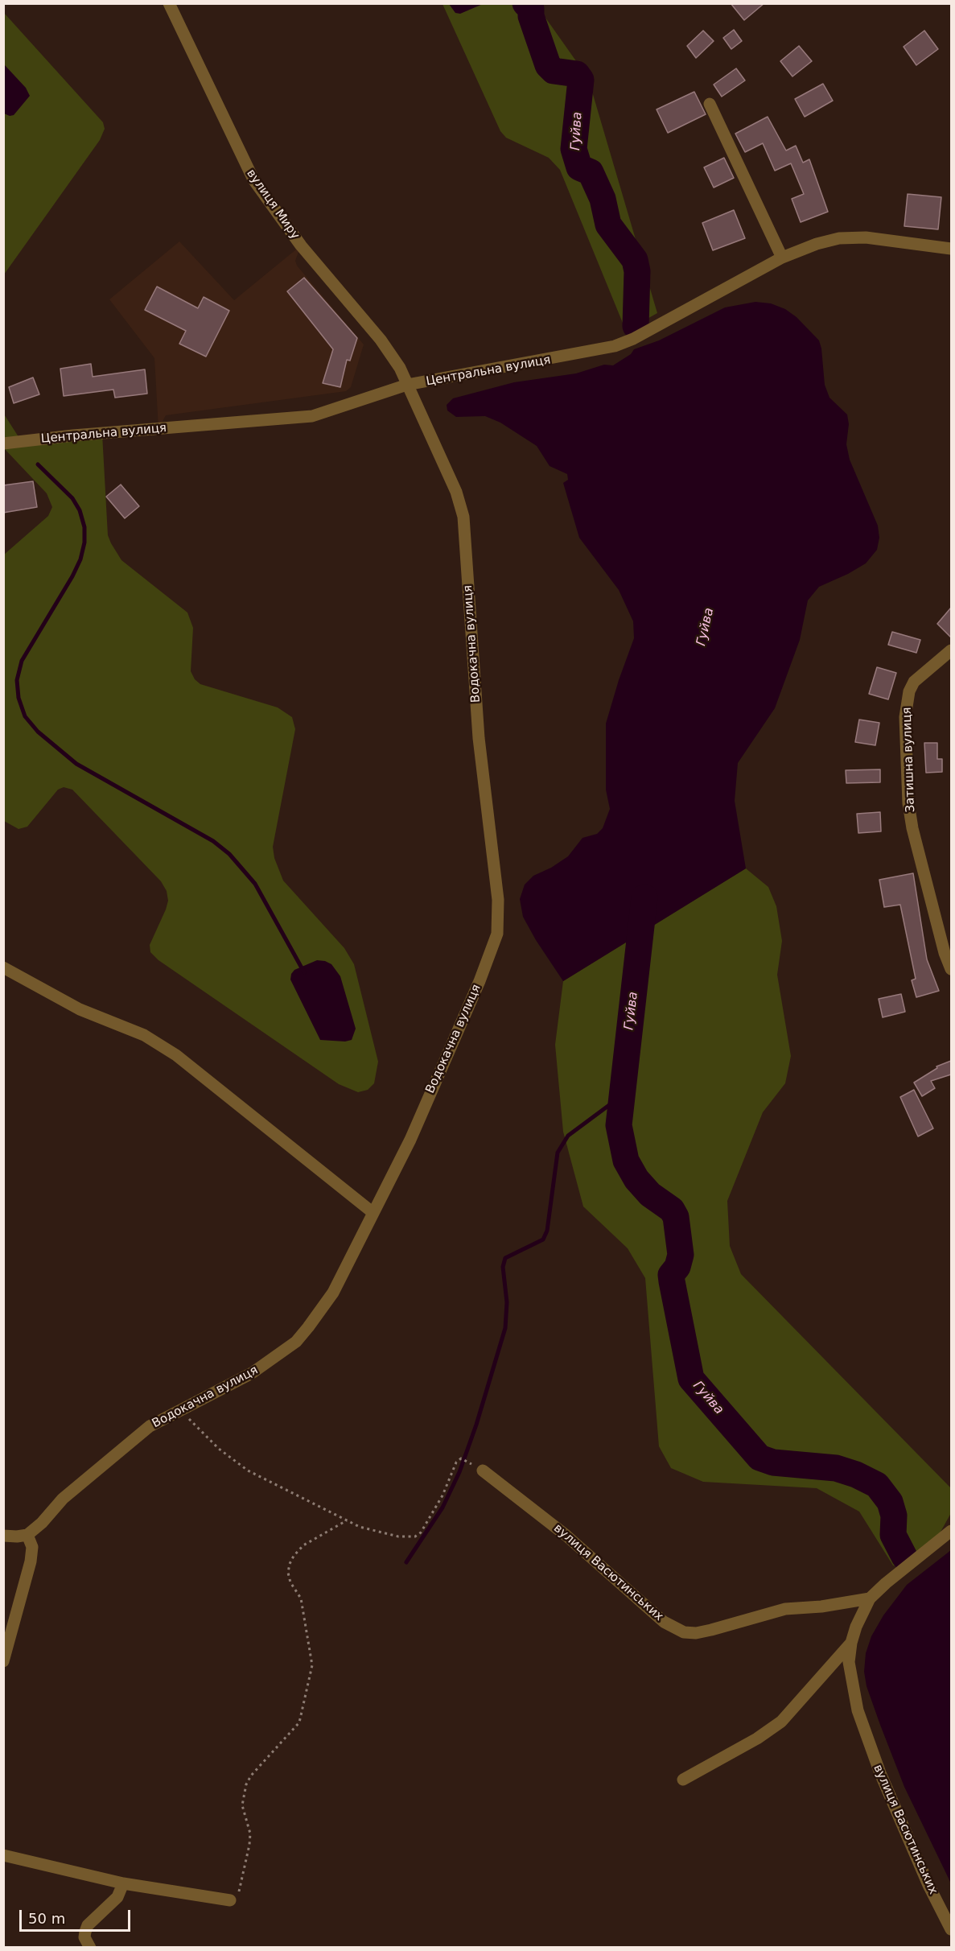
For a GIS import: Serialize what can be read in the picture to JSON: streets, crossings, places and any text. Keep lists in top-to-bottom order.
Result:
{
  "streets": {
    "street": [
      "вулиця Миру",
      "Центральна вулиця",
      "Водокачна вулиця",
      "Затишна вулиця",
      "вулиця Васютинських"
    ]
  },
  "crossings": [
    ["вулиця Миру", "Центральна вулиця"],
    ["вулиця Миру", "Водокачна вулиця"],
    ["Центральна вулиця", "Водокачна вулиця"]
  ],
  "water": ["Гуйва"],
  "scale_bar": "50 m"
}
